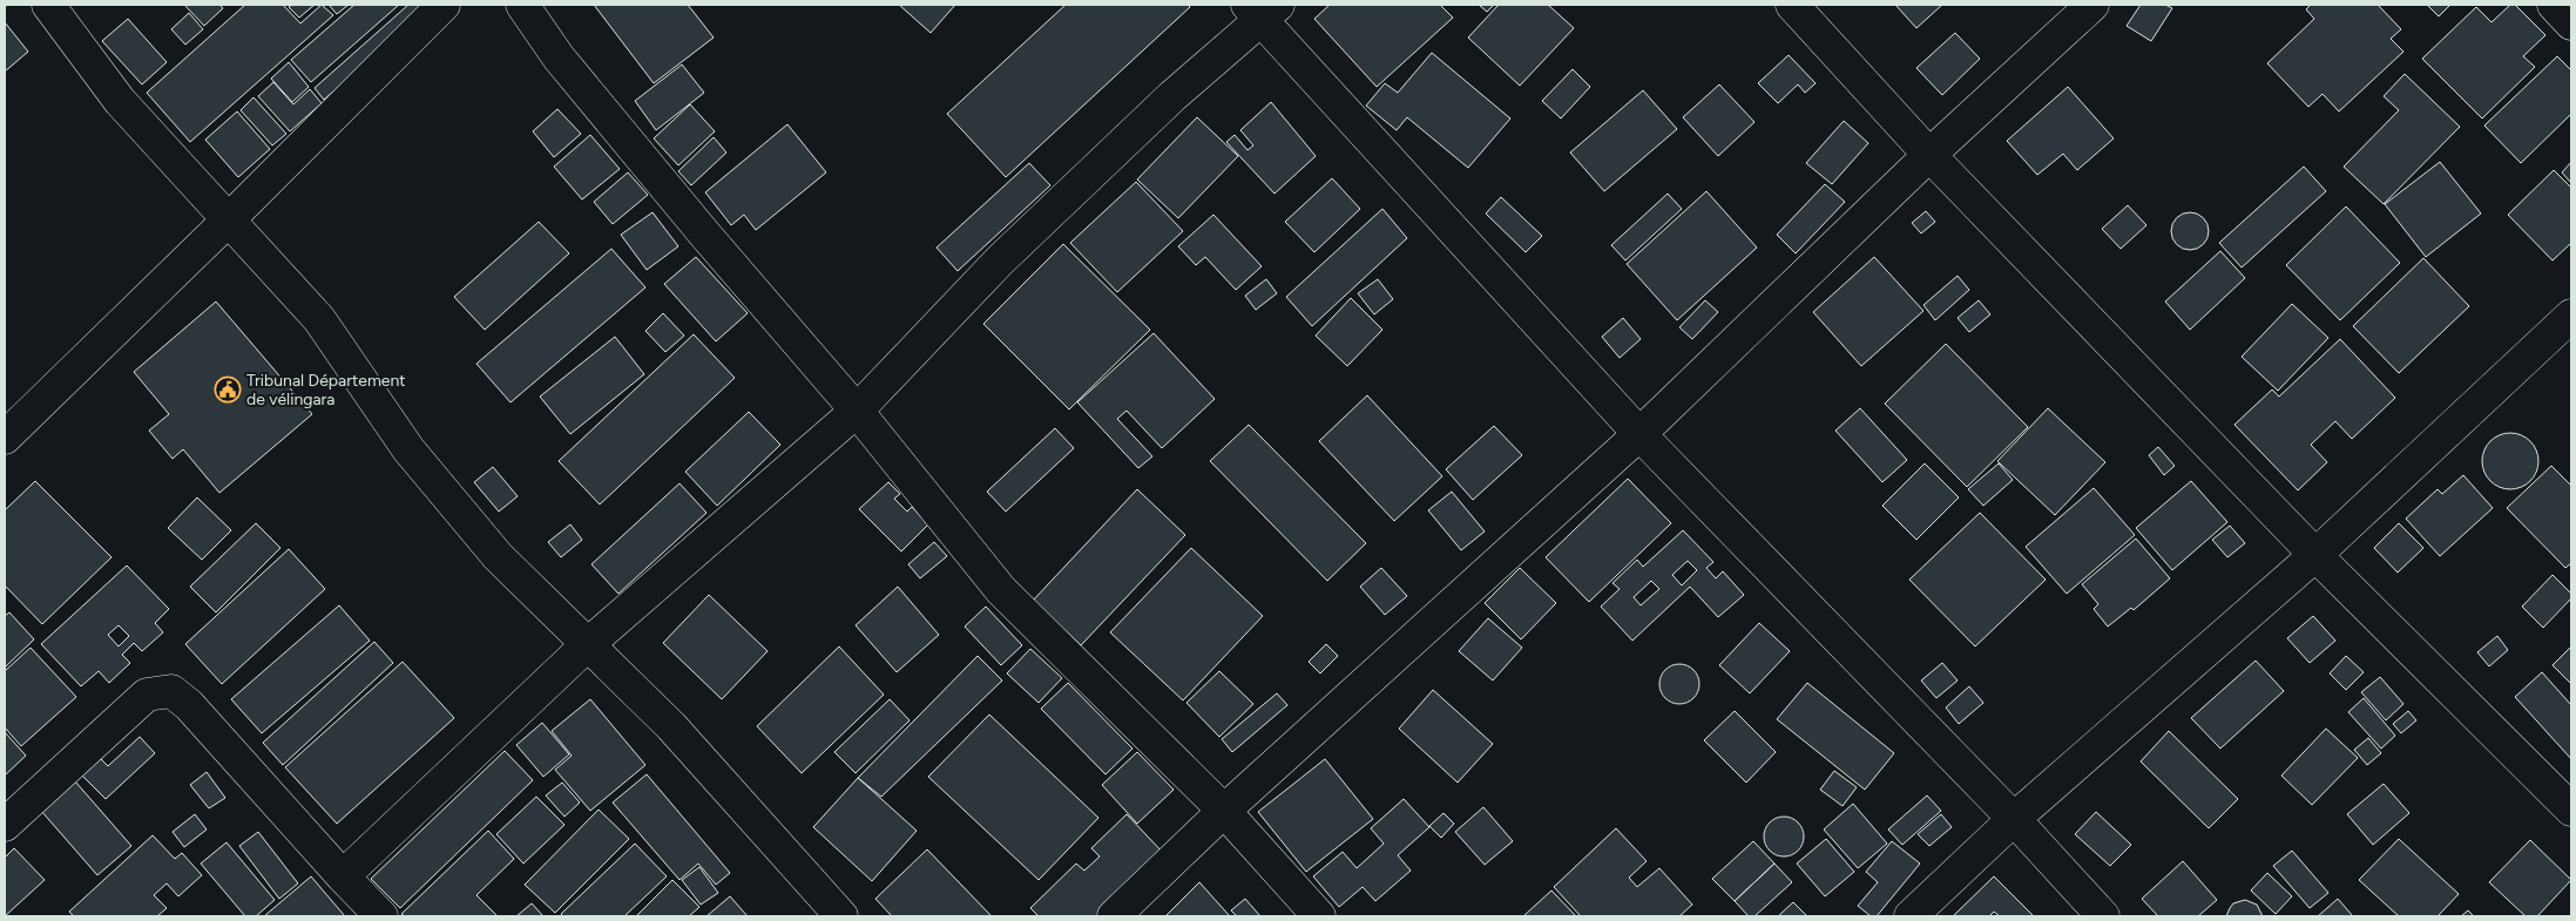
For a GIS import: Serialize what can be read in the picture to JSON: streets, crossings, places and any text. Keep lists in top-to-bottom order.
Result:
{
  "places": {
    "public building": ["Tribunal Département de vélingara"]
  }
}
